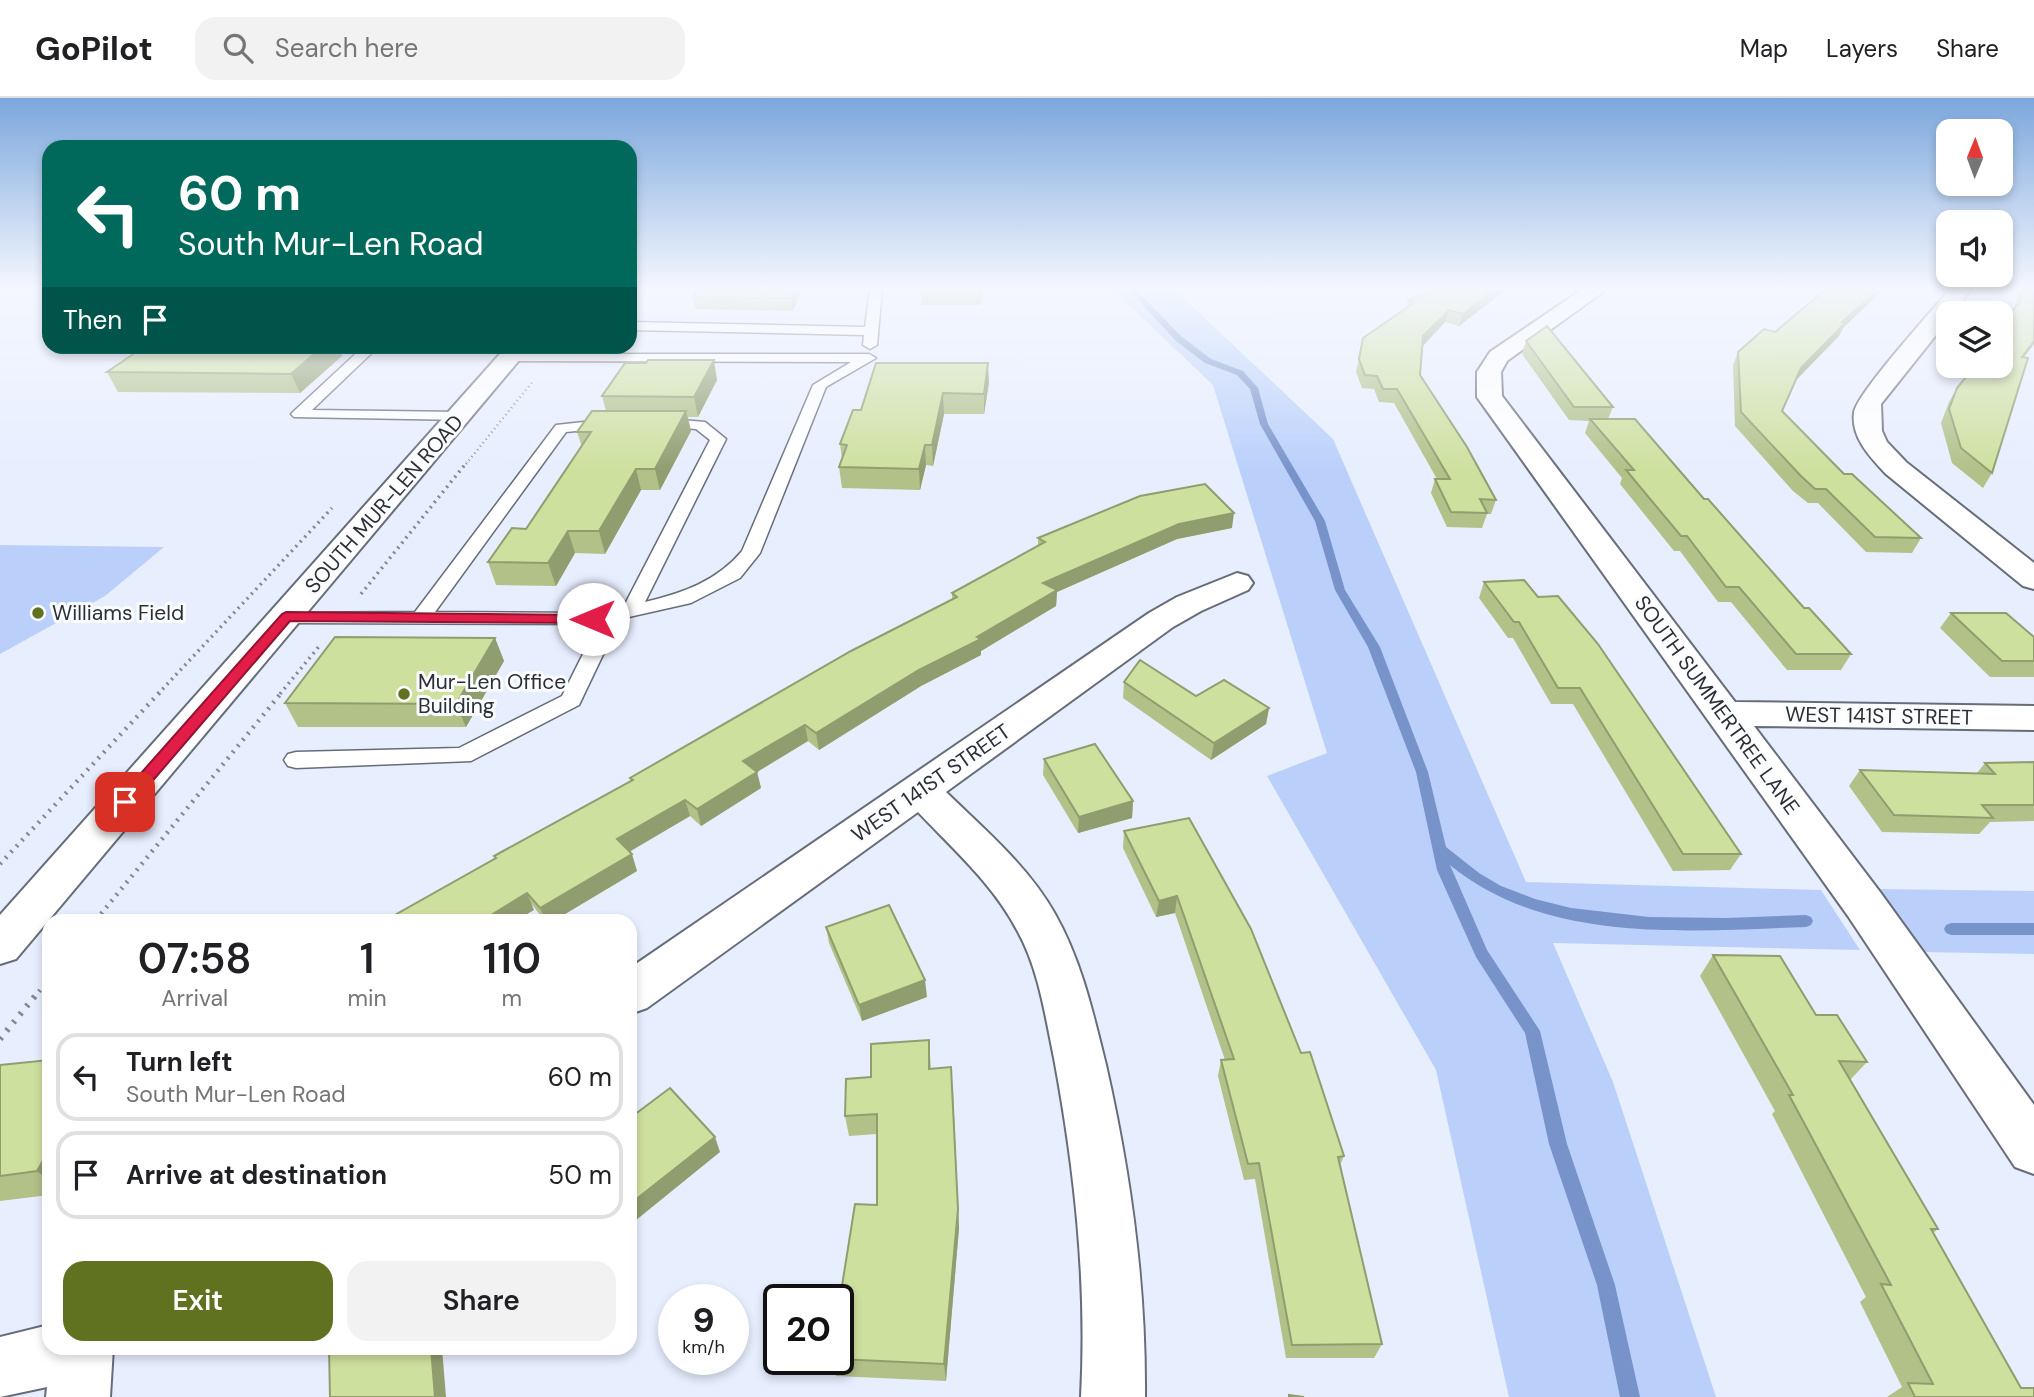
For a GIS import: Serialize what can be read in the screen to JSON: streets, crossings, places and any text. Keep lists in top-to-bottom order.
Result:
{
  "streets": {
    "street": ["SOUTH MUR-LEN ROAD", "SOUTH SUMMERTREE LANE", "WEST 141ST STREET"]
  },
  "crossings": [
    ["SOUTH SUMMERTREE LANE", "WEST 141ST STREET"]
  ],
  "places": ["Williams Field", "Mur-Len Office Building"],
  "north": "top",
  "page": {
    "header": "GoPilot",
    "search": "Search here",
    "nav": ["Map", "Layers", "Share"],
    "turn": ["60 m", "South Mur-Len Road"],
    "then": "Then",
    "eta": [
      "07:58",
      "Arrival",
      "1",
      "min",
      "110",
      "m"
    ],
    "list": [
      {
        "name": "Turn left",
        "note": "South Mur-Len Road",
        "value": "60 m"
      },
      {
        "name": "Arrive at destination",
        "value": "50 m"
      }
    ],
    "buttons": ["Exit", "Share"],
    "speed": "9 km/h",
    "limit": "20"
  }
}
